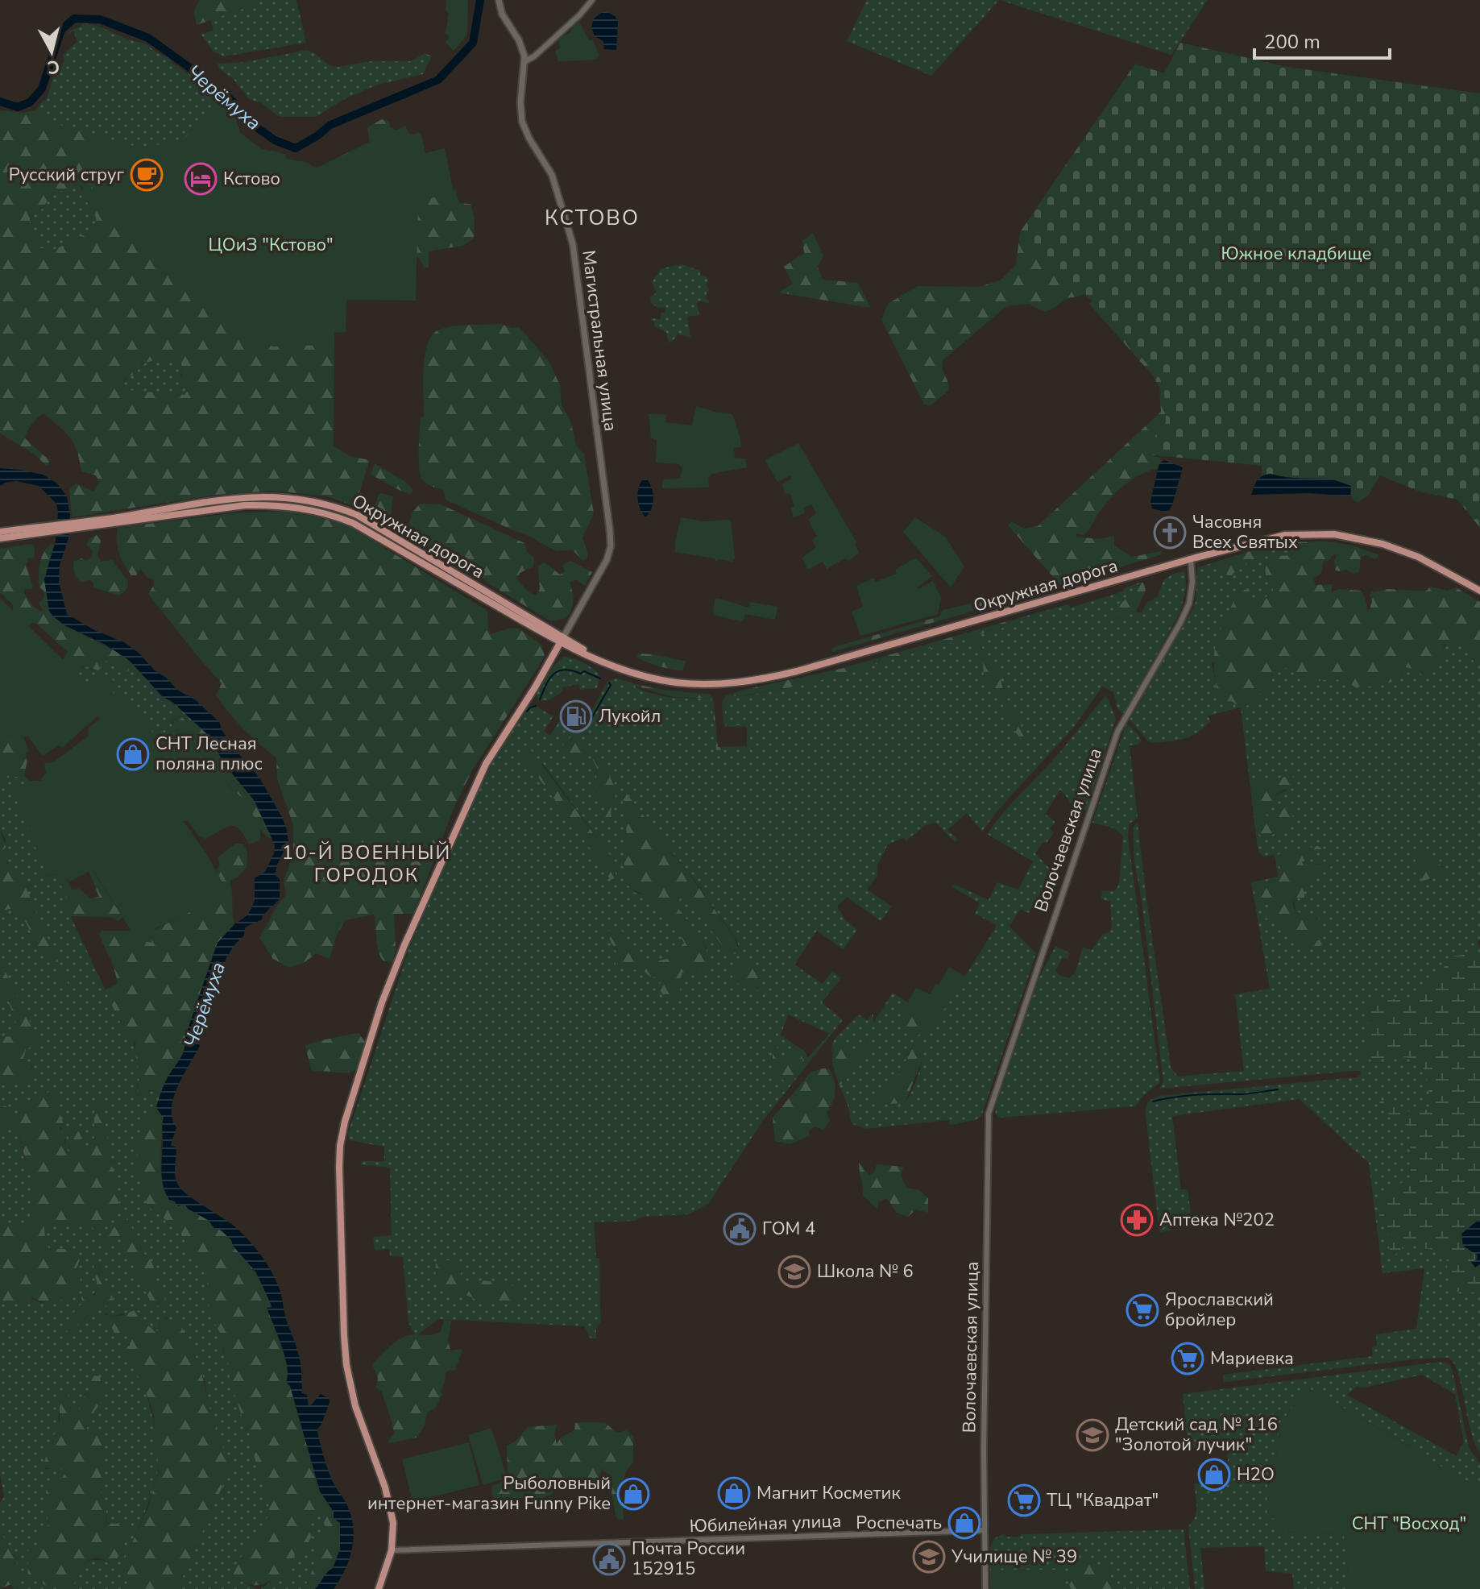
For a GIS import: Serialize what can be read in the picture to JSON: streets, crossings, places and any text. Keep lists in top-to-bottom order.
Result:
{
  "streets": {
    "main road": ["Магистральная улица", "Окружная дорога"],
    "street": ["Волочаевская улица", "Юбилейная улица"]
  },
  "crossings": [
    ["Магистральная улица", "Окружная дорога"],
    ["Окружная дорога", "Волочаевская улица"],
    ["Волочаевская улица", "Юбилейная улица"]
  ],
  "districts": ["КСТОВО", "10-Й ВОЕННЫЙ ГОРОДОК"],
  "water": ["Черёмуха"],
  "parks": ["ЦОиЗ \"Кстово\"", "Южное кладбище", "СНТ \"Восход\""],
  "places": {
    "cafe": ["Русский струг"],
    "hotel": ["Кстово"],
    "church": ["Часовня Всех Святых"],
    "fuel station": ["Лукойл"],
    "shop": [
      "СНТ Лесная поляна плюс",
      "H2O",
      "Магнит Косметик",
      "Рыболовный интернет-магазин Funny Pike",
      "Роспечать"
    ],
    "pharmacy": ["Аптека №202"],
    "public building": ["ГОМ 4", "Почта России 152915"],
    "school or university": ["Школа № 6", "Детский сад № 116 \"Золотой лучик\"", "Училище № 39"],
    "supermarket": ["Ярославский бройлер", "Мариевка", "ТЦ \"Квадрат\""]
  },
  "scale_bar": "200 m",
  "north": "bottom"
}
